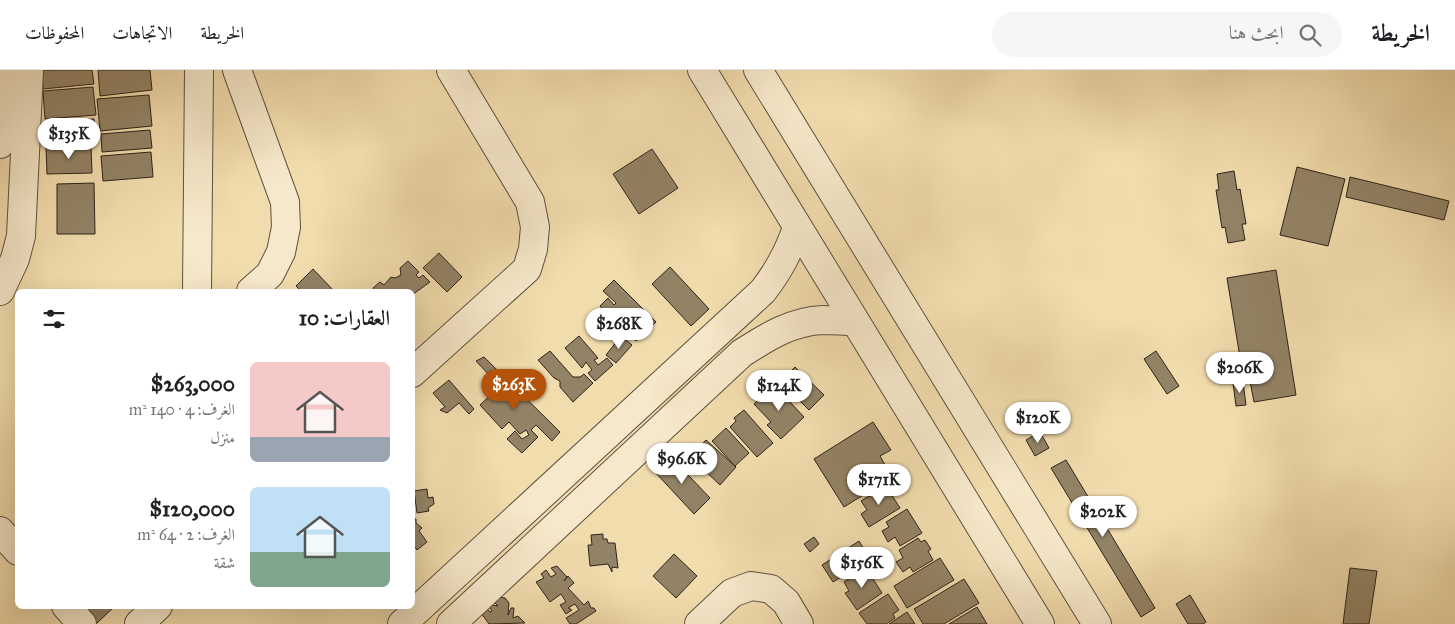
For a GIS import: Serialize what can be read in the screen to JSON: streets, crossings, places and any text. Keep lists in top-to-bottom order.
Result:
{
  "page": {
    "header": "الخريطة",
    "search": "ابحث هنا",
    "nav": ["الخريطة", "الاتجاهات", "المحفوظات"],
    "price": [
      "$135K",
      "$268K",
      "$206K",
      "$263K",
      "$124K",
      "$120K",
      "$96.6K",
      "$171K",
      "$202K",
      "$156K"
    ],
    "heading": "العقارات: 10",
    "list": [
      {
        "name": "$263,000",
        "note": "الغرف: 4 · 140 m² · منزل"
      },
      {
        "name": "$120,000",
        "note": "الغرف: 2 · 64 m² · شقة"
      }
    ]
  }
}
